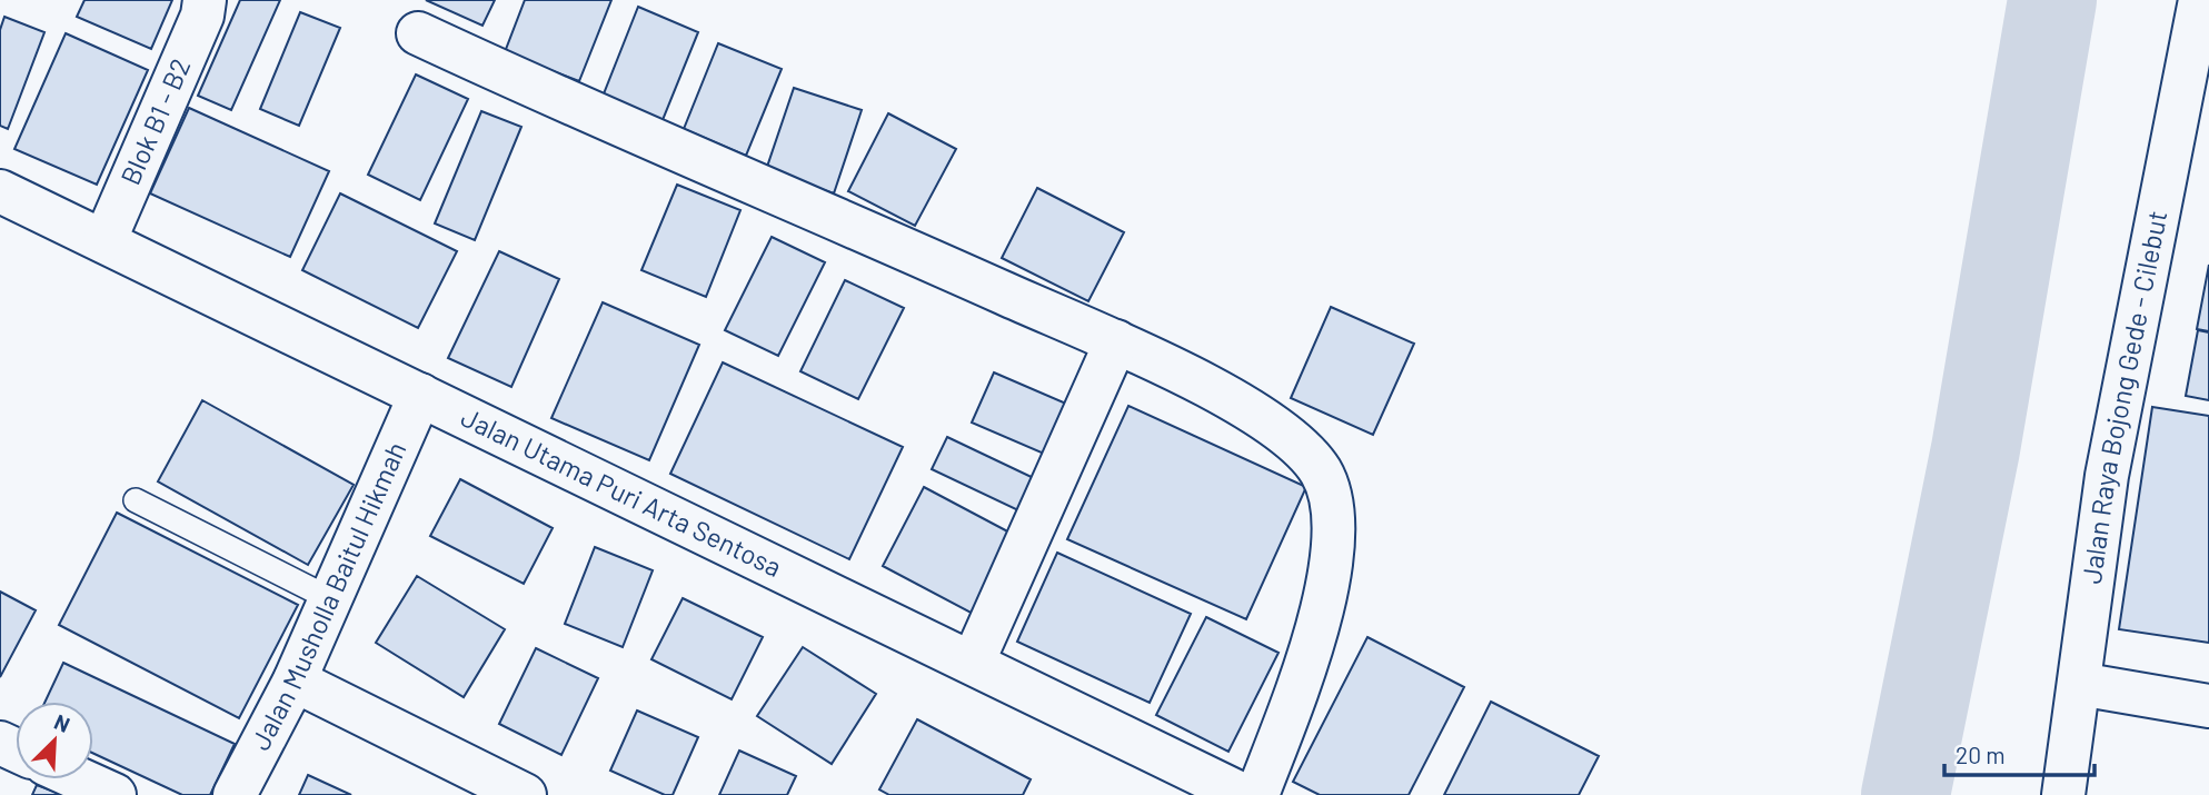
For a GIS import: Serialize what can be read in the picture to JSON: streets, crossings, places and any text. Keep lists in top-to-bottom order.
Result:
{
  "streets": {
    "street": [
      "Blok B1 - B2",
      "Jalan Raya Bojong Gede - Cilebut",
      "Jalan Utama Puri Arta Sentosa",
      "Jalan Musholla Baitul Hikmah"
    ]
  },
  "crossings": [
    ["Blok B1 - B2", "Jalan Utama Puri Arta Sentosa"],
    ["Jalan Utama Puri Arta Sentosa", "Jalan Musholla Baitul Hikmah"]
  ],
  "scale_bar": "20 m",
  "north": "top right"
}
